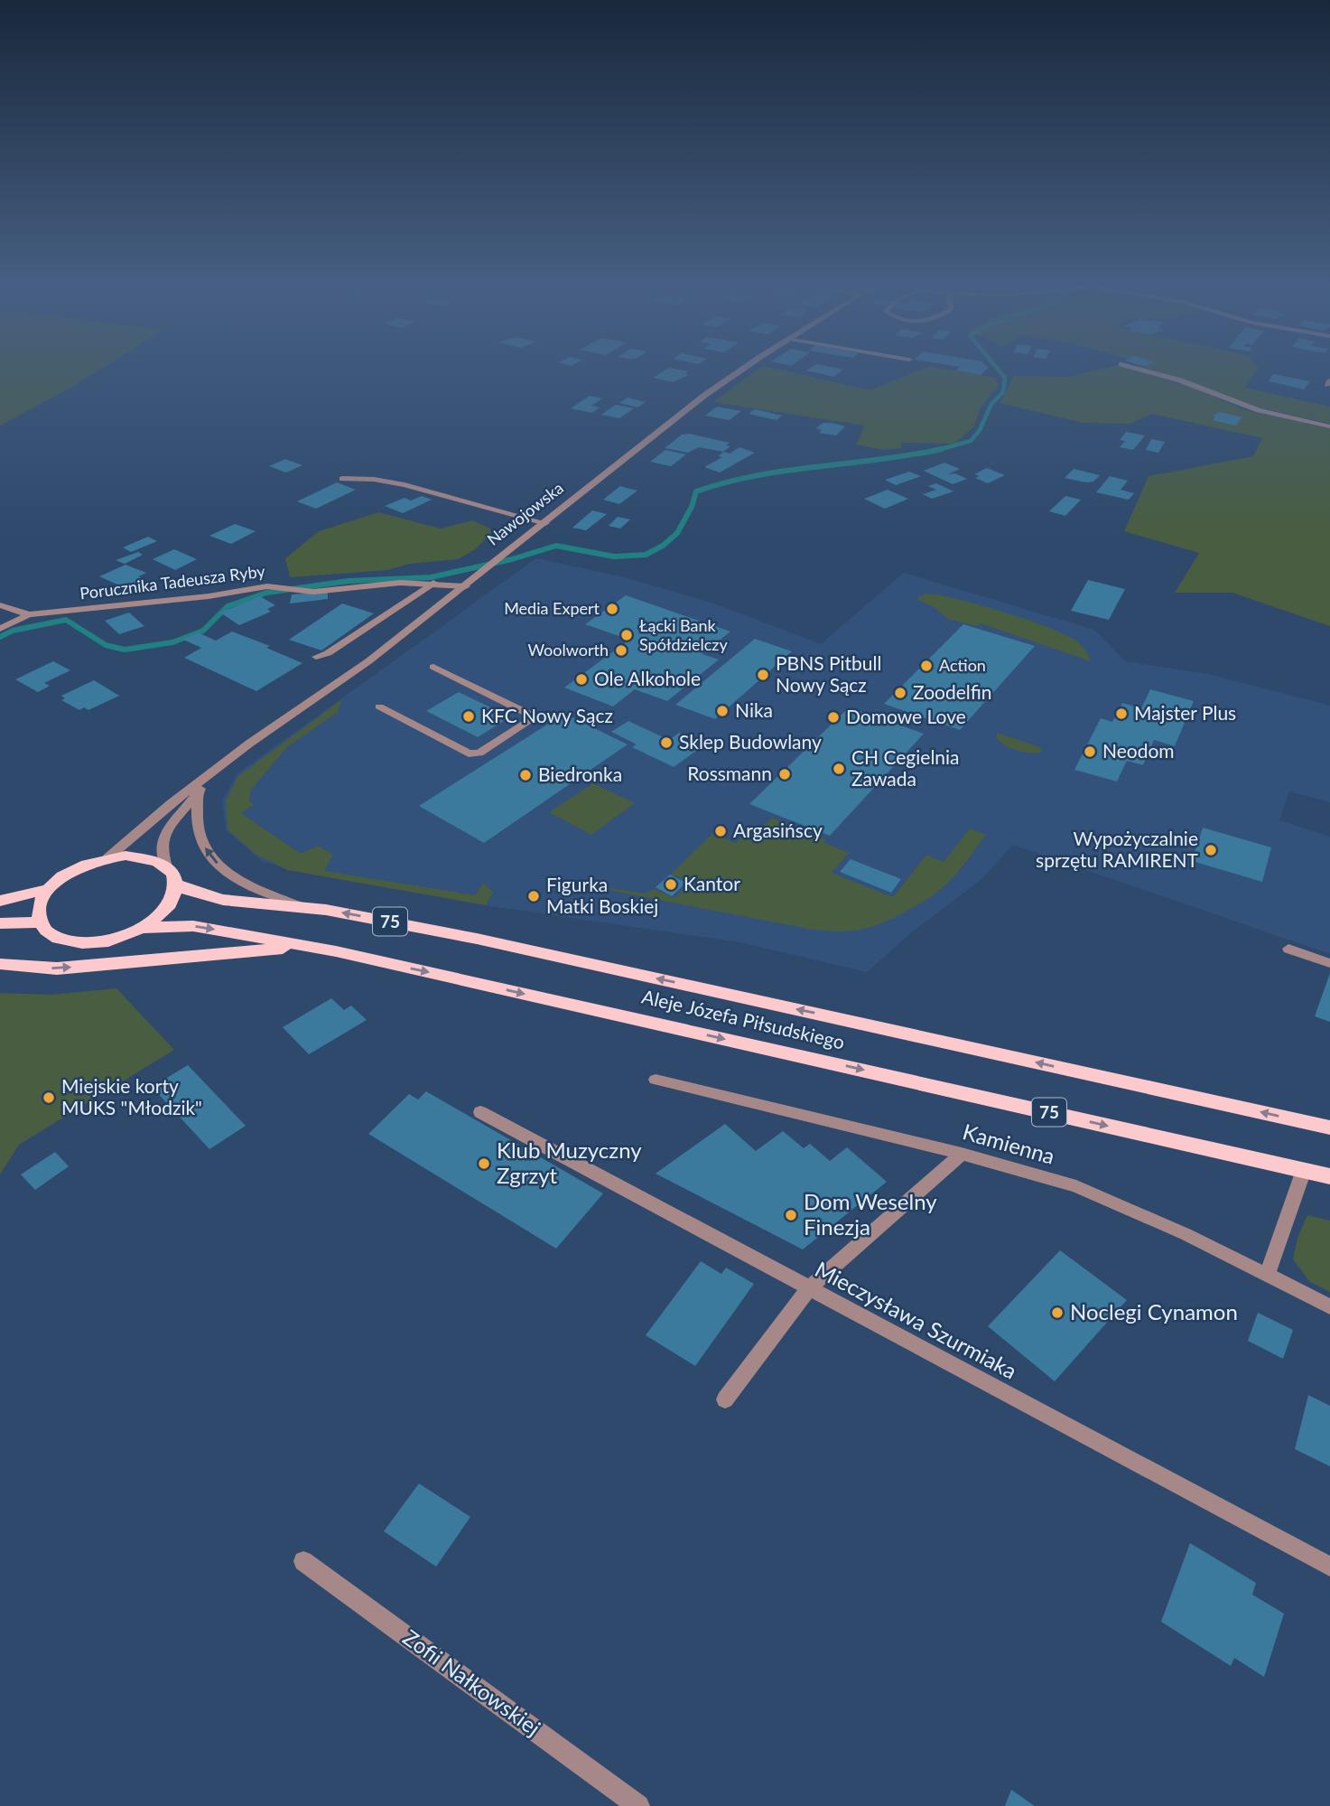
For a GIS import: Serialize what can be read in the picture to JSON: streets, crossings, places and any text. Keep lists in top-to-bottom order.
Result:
{
  "streets": {
    "main road": ["75", "Aleje Józefa Piłsudskiego"],
    "street": [
      "Nawojowska",
      "Porucznika Tadeusza Ryby",
      "Kamienna",
      "Mieczysława Szurmiaka",
      "Zofii Nałkowskiej"
    ]
  },
  "crossings": [
    ["Nawojowska", "Porucznika Tadeusza Ryby"],
    ["Nawojowska", "75"],
    ["Nawojowska", "Aleje Józefa Piłsudskiego"],
    ["75", "Aleje Józefa Piłsudskiego"]
  ],
  "places": [
    "Media Expert",
    "Łącki Bank Spółdzielczy",
    "Woolworth",
    "Action",
    "PBNS Pitbull Nowy Sącz",
    "Ole Alkohole",
    "Zoodelfin",
    "Nika",
    "Majster Plus",
    "KFC Nowy Sącz",
    "Domowe Love",
    "Sklep Budowlany",
    "Neodom",
    "CH Cegielnia Zawada",
    "Rossmann",
    "Biedronka",
    "Argasińscy",
    "Wypożyczalnie sprzętu RAMIRENT",
    "Kantor",
    "Figurka Matki Boskiej",
    "Miejskie korty MUKS \"Młodzik\"",
    "Klub Muzyczny Zgrzyt",
    "Dom Weselny Finezja",
    "Noclegi Cynamon"
  ]
}
